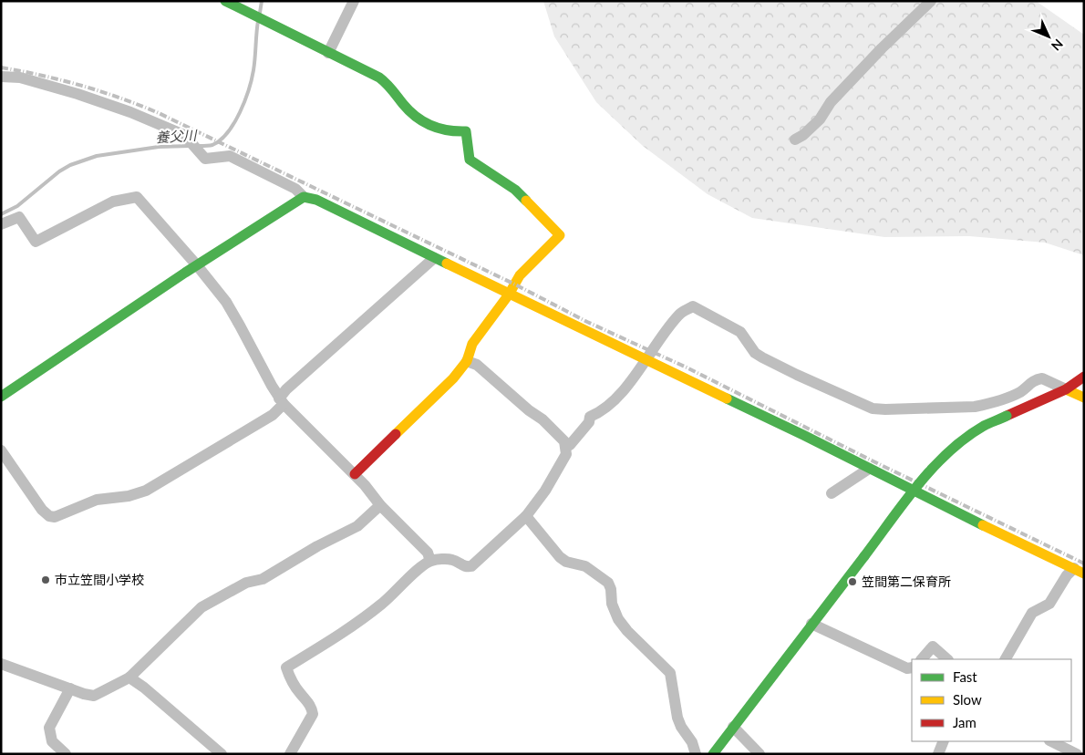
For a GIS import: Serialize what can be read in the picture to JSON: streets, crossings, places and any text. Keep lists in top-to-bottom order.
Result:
{
  "water": ["養父川"],
  "places": ["市立笠間小学校", "笠間第二保育所"],
  "legend": ["Fast", "Slow", "Jam"],
  "north": "bottom right"
}
